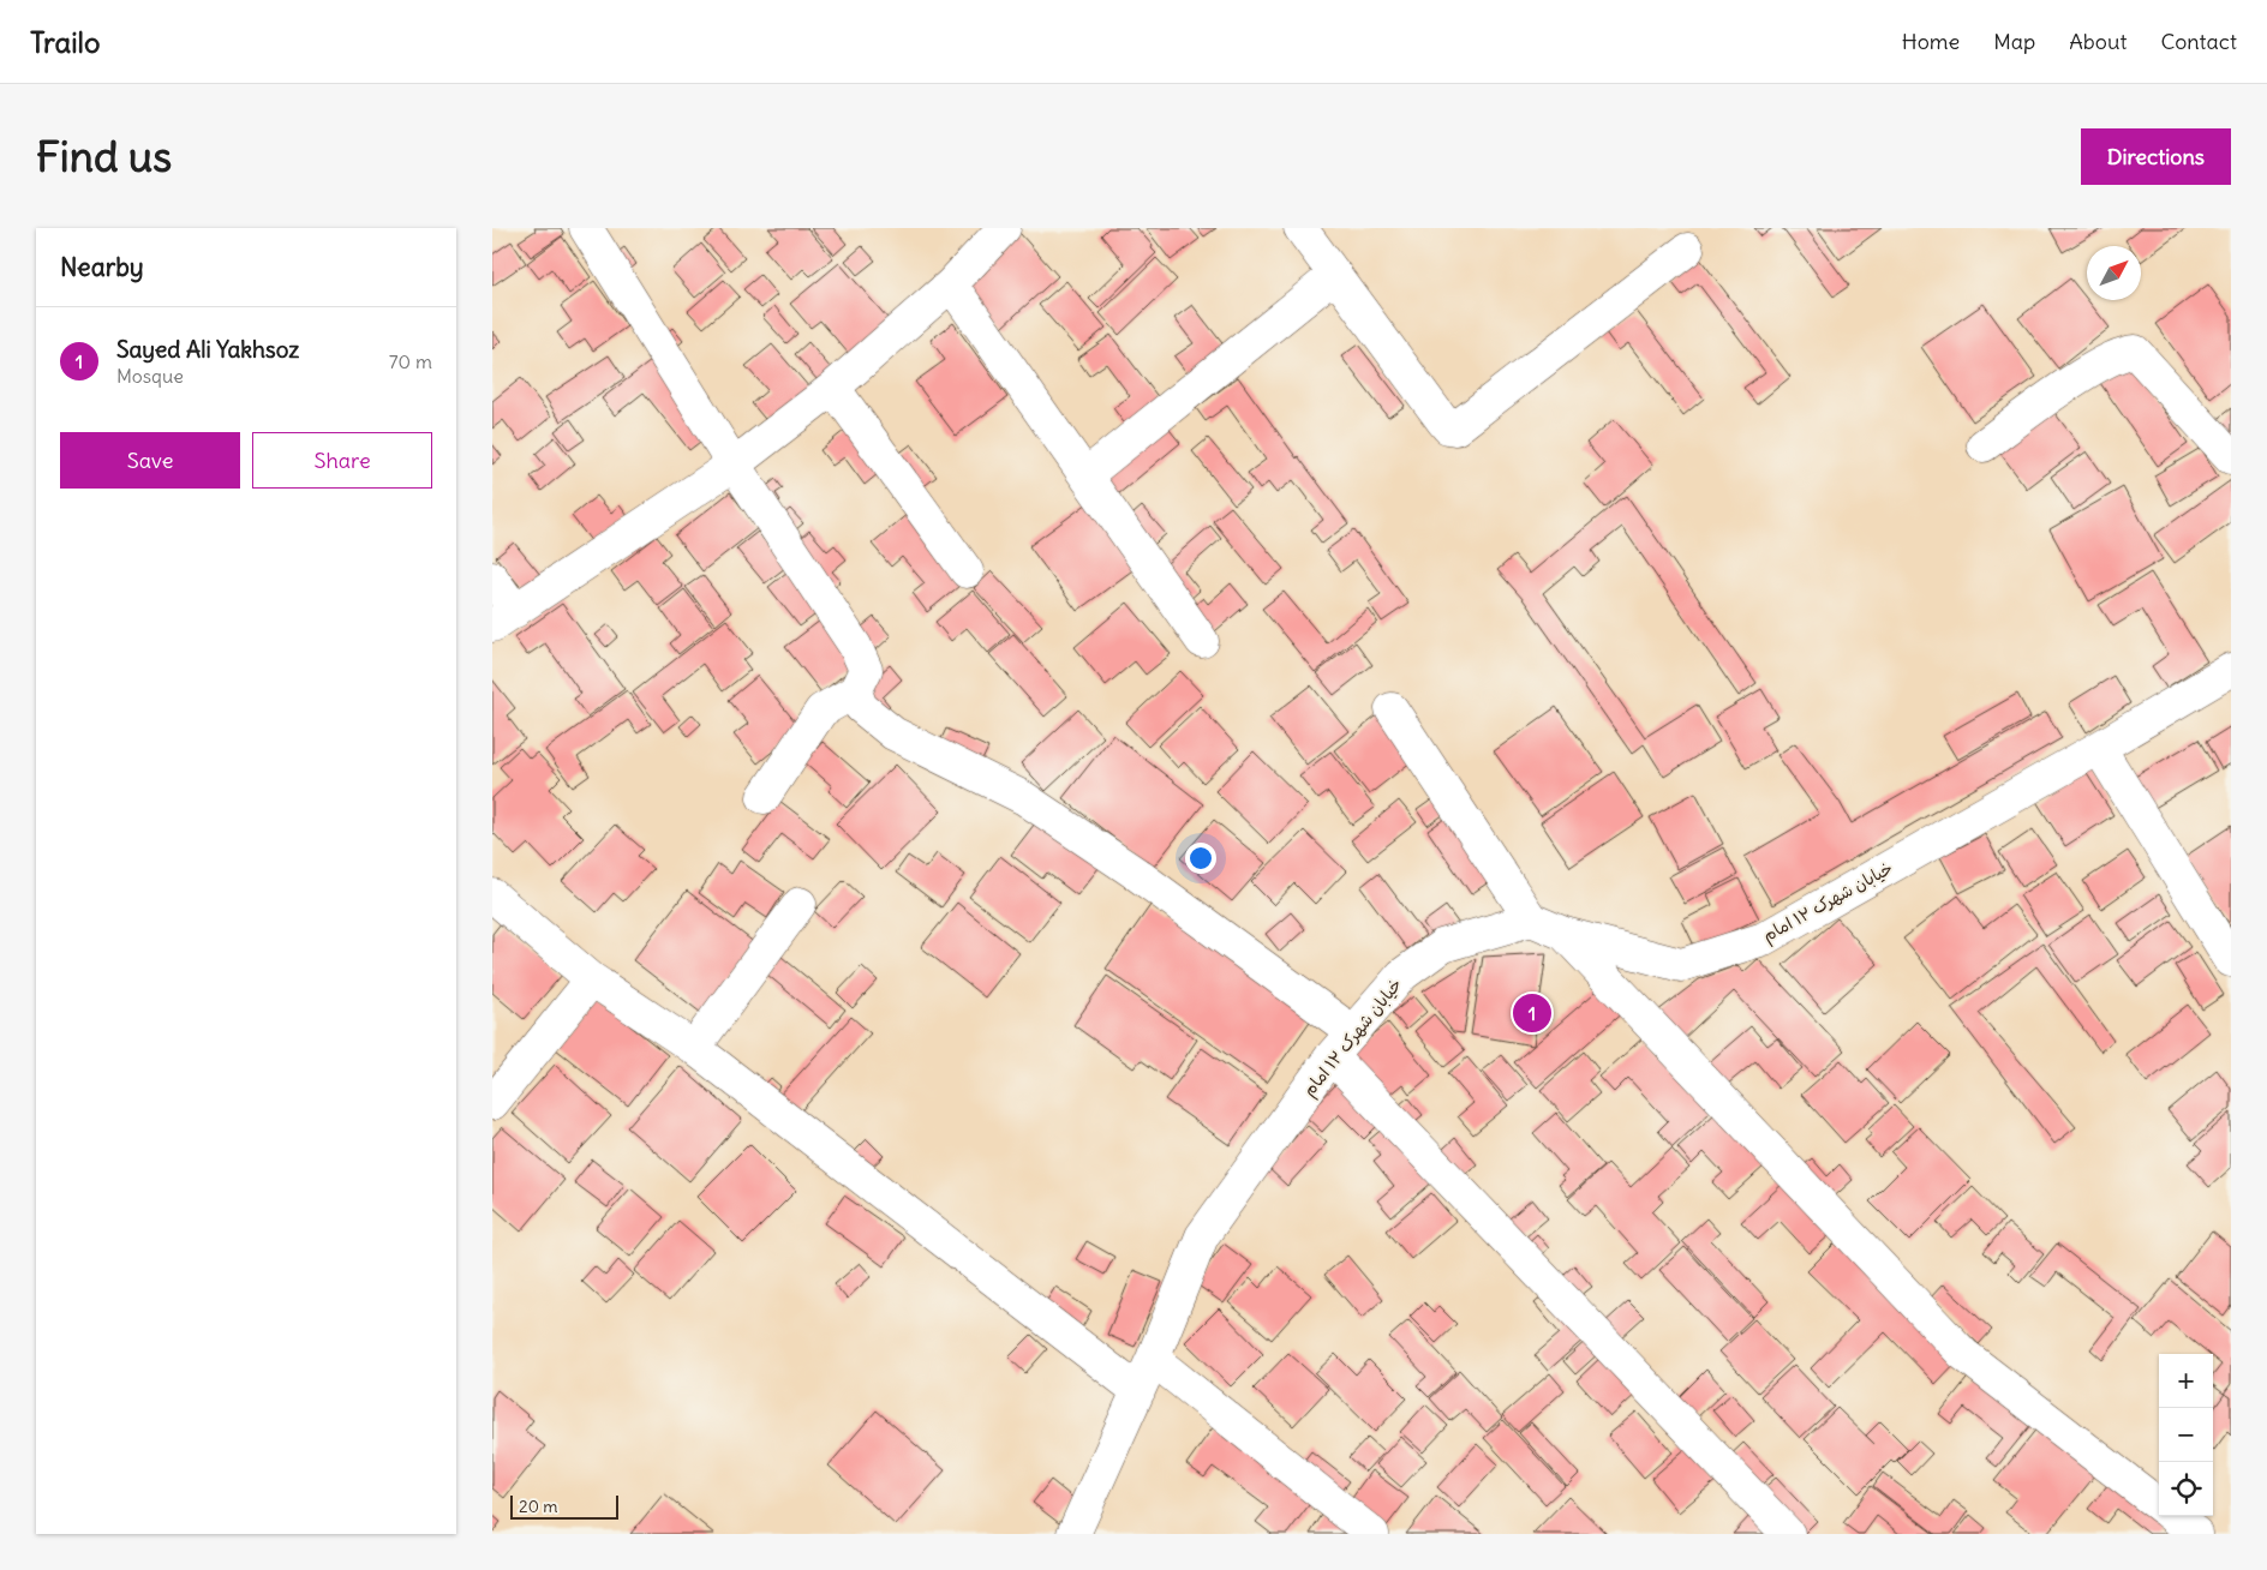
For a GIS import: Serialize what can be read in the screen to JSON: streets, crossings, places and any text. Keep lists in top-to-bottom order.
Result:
{
  "streets": {
    "street": ["خیابان شهرک ۱۲ امام"]
  },
  "scale_bar": "20 m",
  "north": "top right",
  "page": {
    "header": "Trailo",
    "nav": [
      "Home",
      "Map",
      "About",
      "Contact"
    ],
    "buttons": [
      "Directions",
      ["Save", "Share"]
    ],
    "title": "Find us",
    "heading": "Nearby",
    "list": [
      {
        "mark": "1",
        "name": "Sayed Ali Yakhsoz",
        "note": "Mosque",
        "value": "70 m"
      }
    ],
    "pins": "1",
    "map_buttons": ["+", "−"],
    "scale": "20 m"
  }
}
